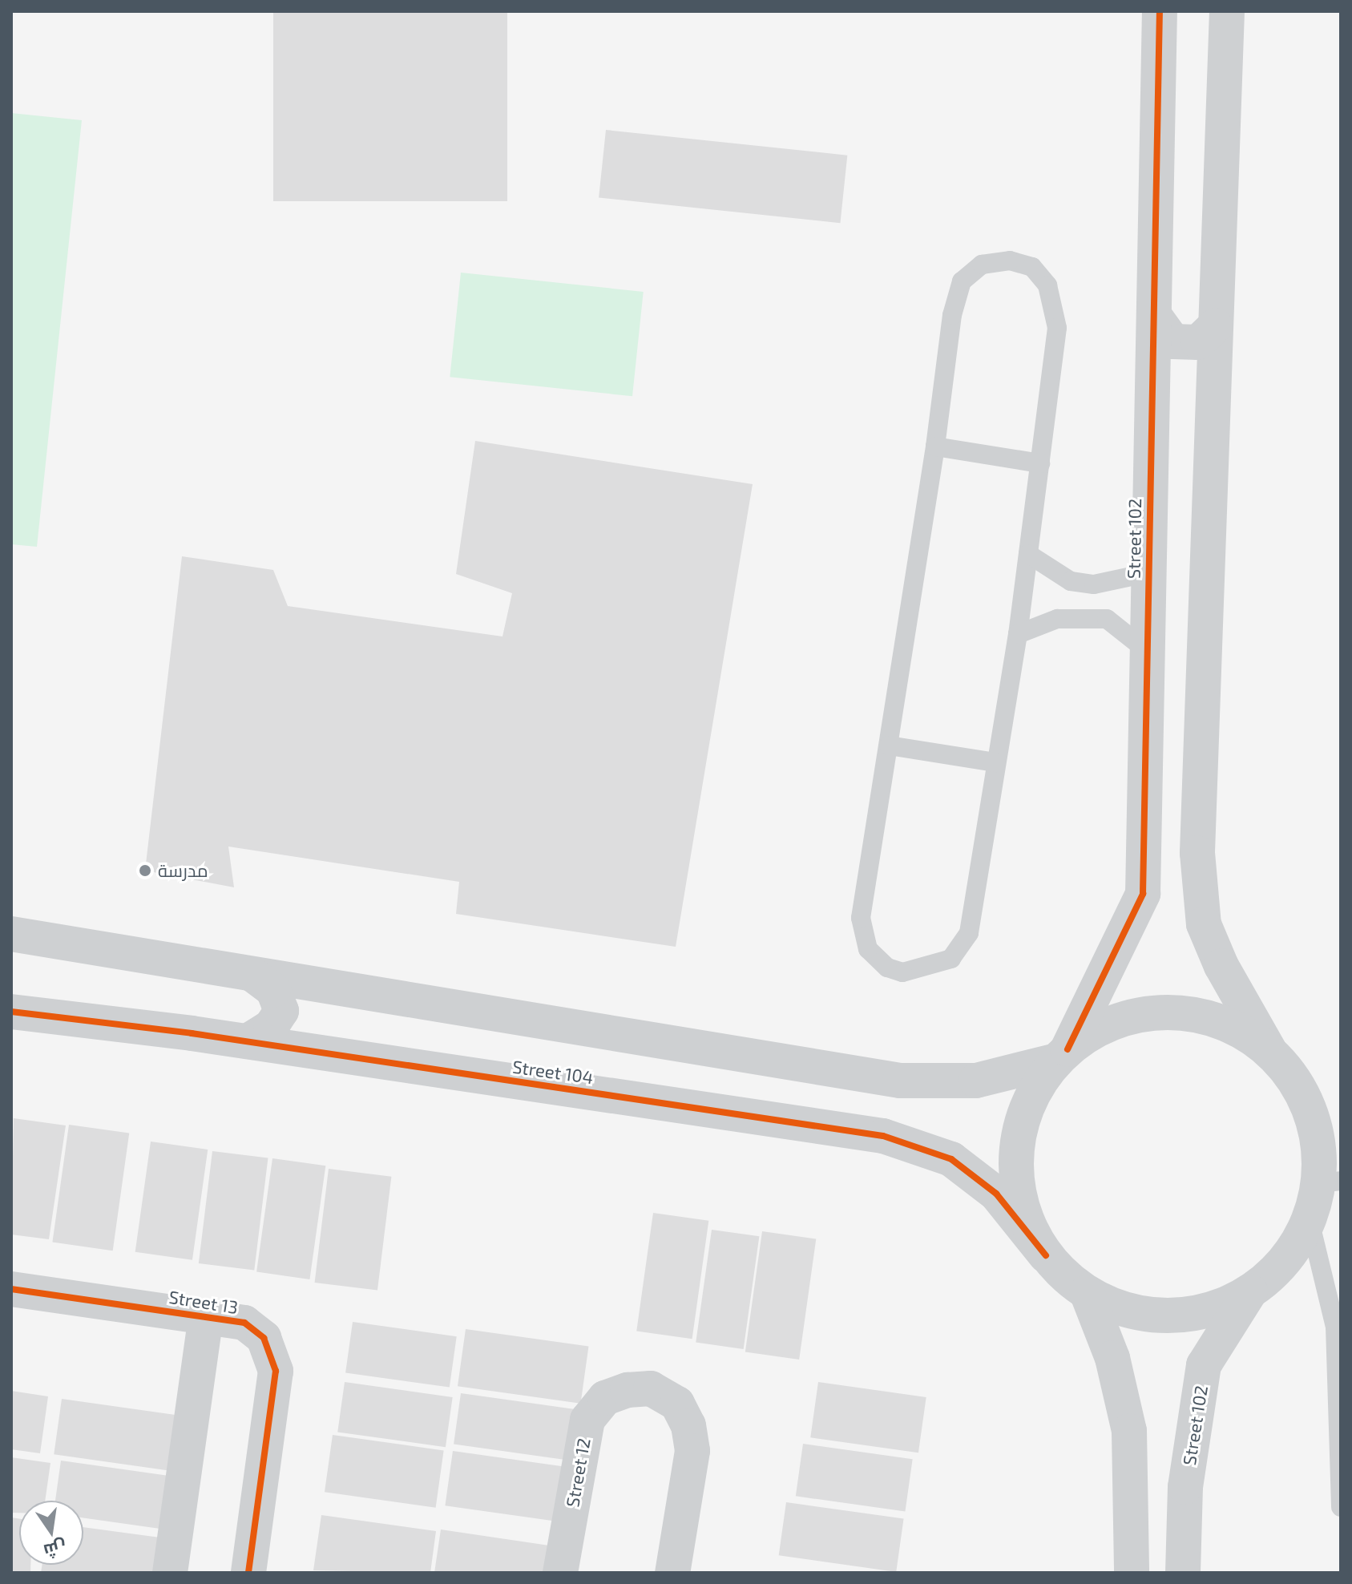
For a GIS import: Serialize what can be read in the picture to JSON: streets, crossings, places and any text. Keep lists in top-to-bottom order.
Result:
{
  "streets": {
    "street": [
      "Street 102",
      "Street 104",
      "Street 13",
      "Street 12"
    ]
  },
  "crossings": [
    ["Street 102", "Street 104"]
  ],
  "places": ["مدرسة"],
  "north": "bottom"
}
